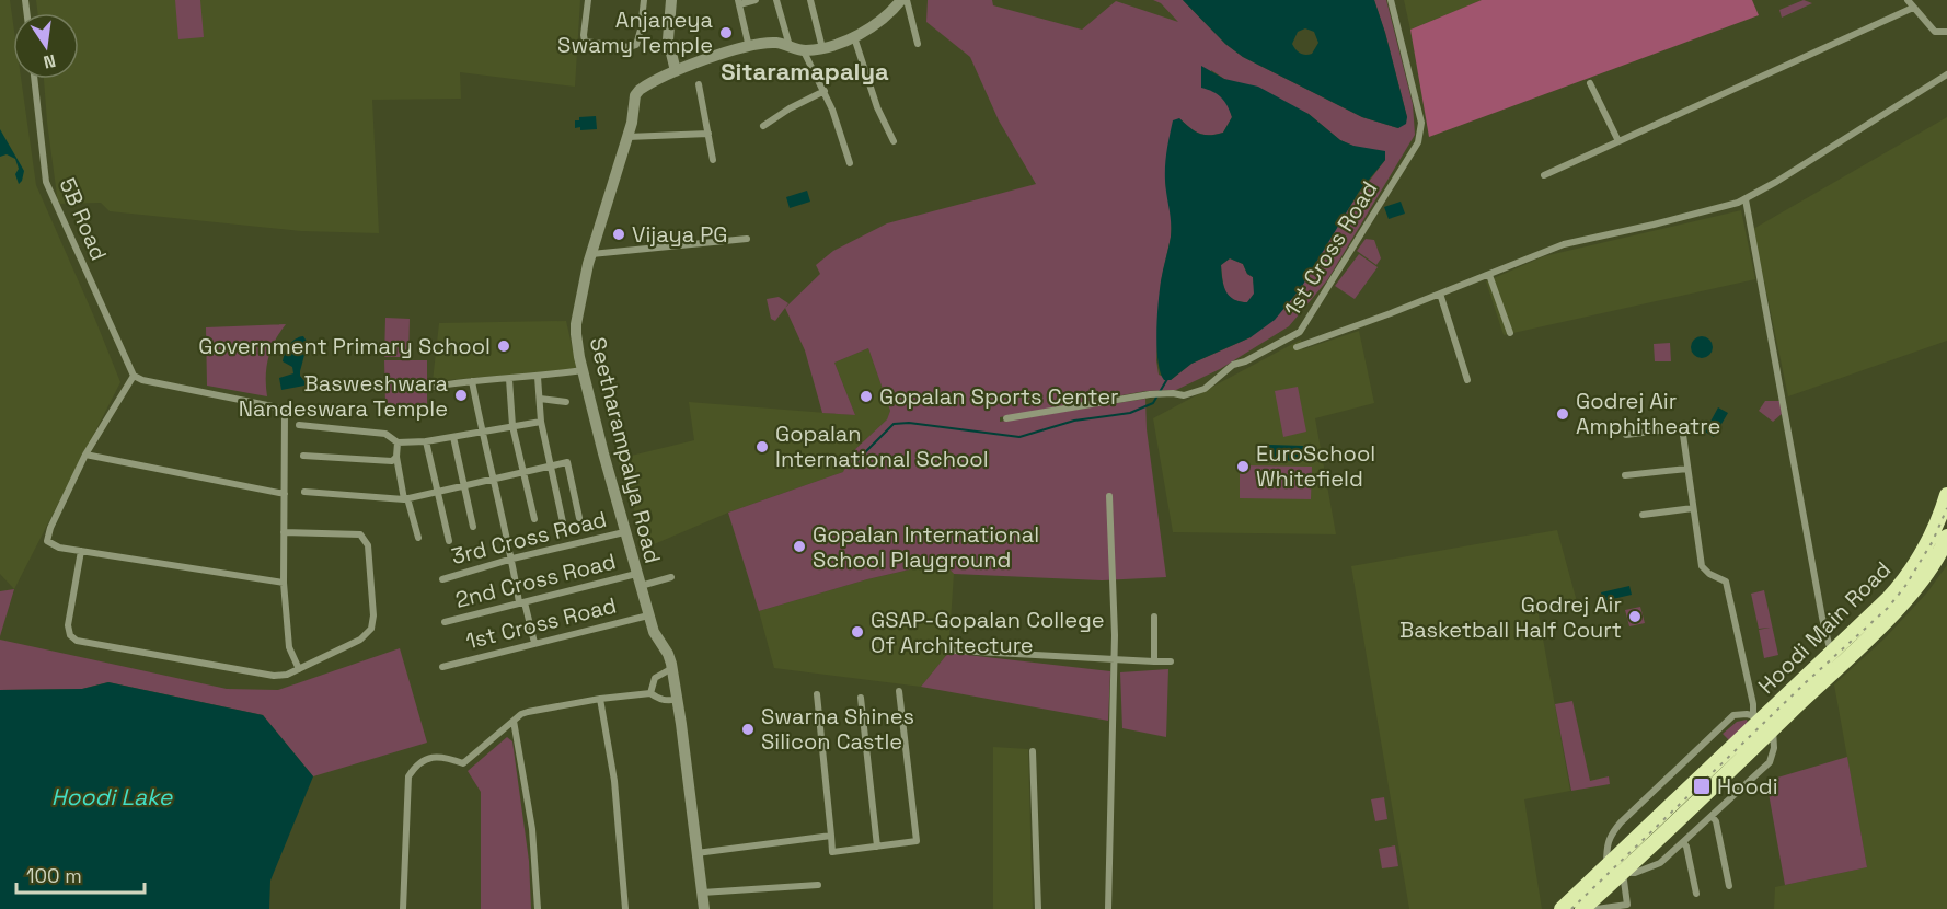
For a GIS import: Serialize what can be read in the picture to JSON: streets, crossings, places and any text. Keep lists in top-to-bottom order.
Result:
{
  "streets": {
    "main road": ["Hoodi Main Road"],
    "street": [
      "5B Road",
      "1st Cross Road",
      "Seetharampalya Road",
      "3rd Cross Road",
      "2nd Cross Road"
    ]
  },
  "crossings": [
    ["1st Cross Road", "Seetharampalya Road"],
    ["Seetharampalya Road", "3rd Cross Road"],
    ["Seetharampalya Road", "2nd Cross Road"]
  ],
  "districts": ["Sitaramapalya"],
  "water": ["Hoodi Lake"],
  "places": {
    "other": [
      "Anjaneya Swamy Temple",
      "Vijaya PG",
      "Government Primary School",
      "Basweshwara Nandeswara Temple",
      "Gopalan Sports Center",
      "Godrej Air Amphitheatre",
      "Gopalan International School",
      "EuroSchool Whitefield",
      "Gopalan International School Playground",
      "Godrej Air Basketball Half Court",
      "GSAP-Gopalan College Of Architecture",
      "Swarna Shines Silicon Castle"
    ],
    "transit": ["Hoodi"]
  },
  "scale_bar": "100 m",
  "north": "bottom"
}
